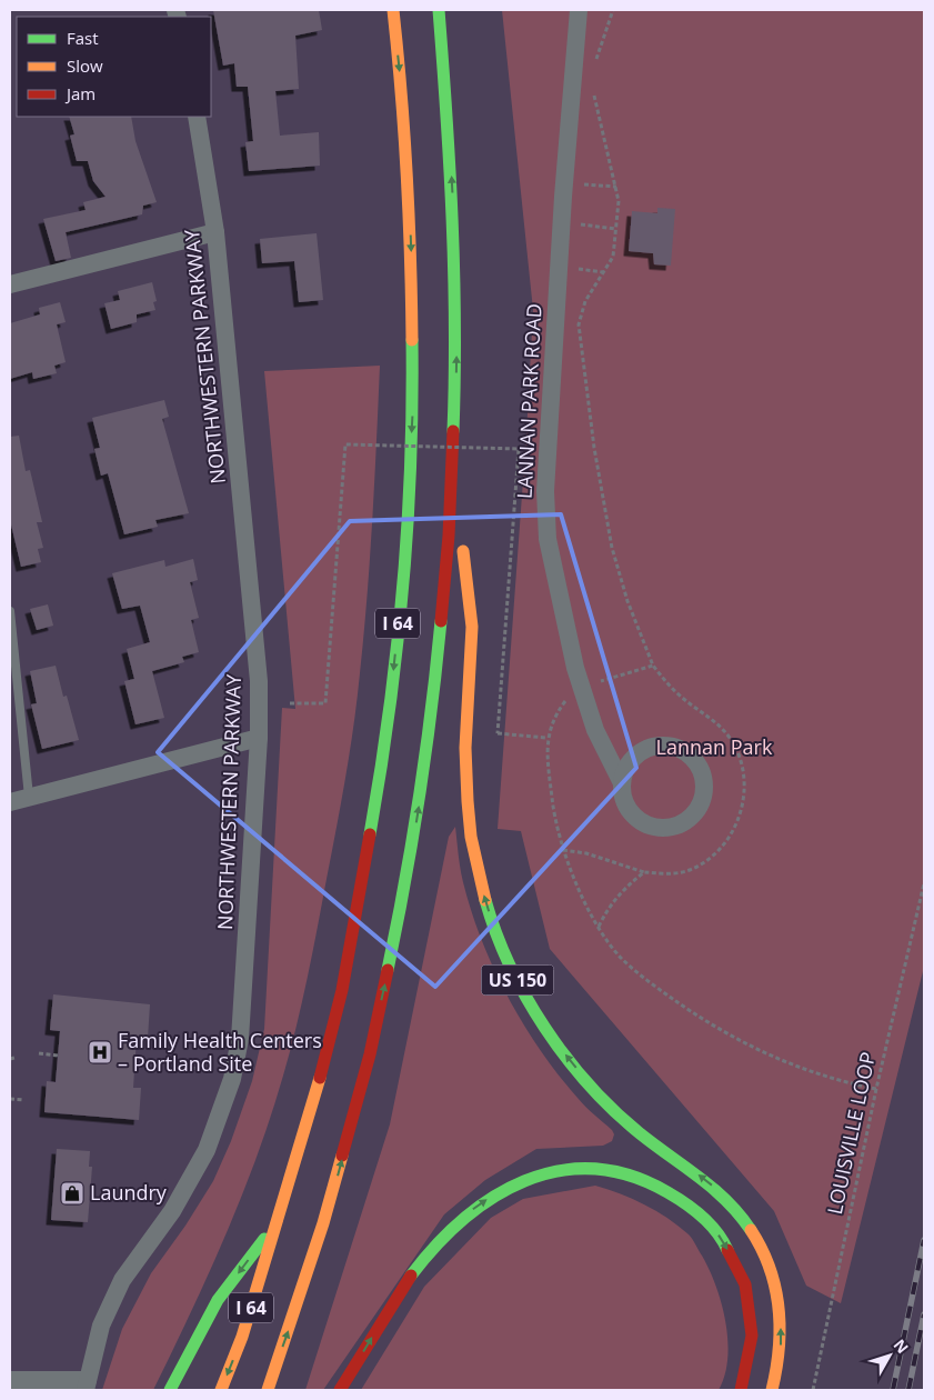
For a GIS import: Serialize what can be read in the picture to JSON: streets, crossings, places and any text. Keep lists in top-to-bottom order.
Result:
{
  "streets": {
    "highway": ["I 64", "US 150"],
    "street": ["NORTHWESTERN PARKWAY", "LANNAN PARK ROAD"],
    "path": ["LOUISVILLE LOOP"]
  },
  "crossings": [
    ["I 64", "US 150"]
  ],
  "parks": ["Lannan Park"],
  "places": {
    "hospital": ["Family Health Centers – Portland Site"],
    "shop": ["Laundry"]
  },
  "legend": ["Fast", "Slow", "Jam"],
  "north": "top right"
}
